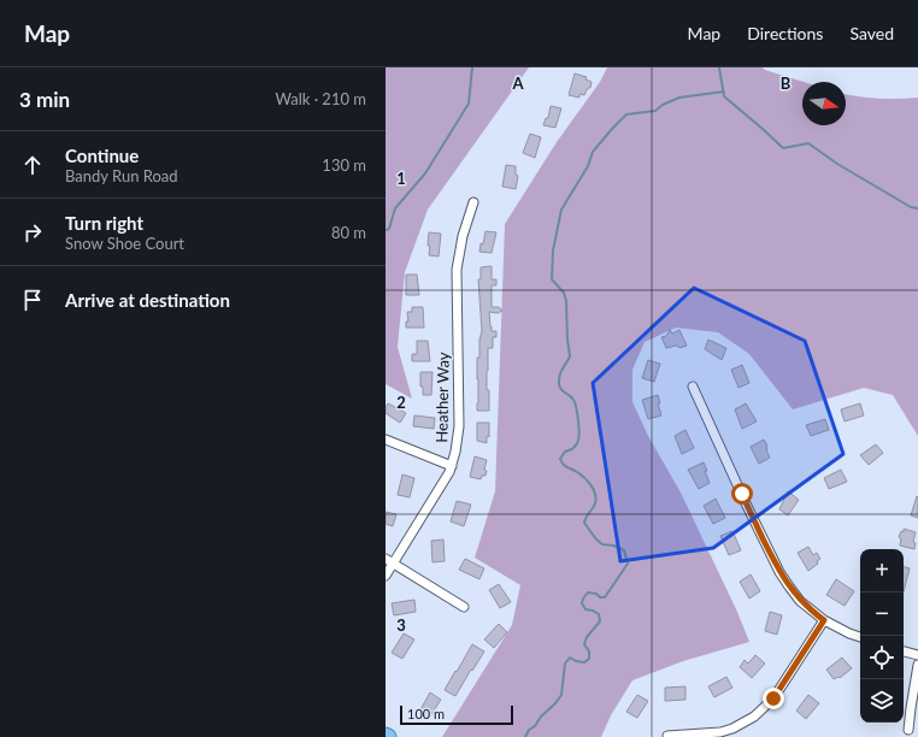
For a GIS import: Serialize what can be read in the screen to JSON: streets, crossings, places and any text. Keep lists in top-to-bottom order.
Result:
{
  "streets": {
    "street": ["Heather Way"]
  },
  "scale_bar": "100 m",
  "north": "right",
  "page": {
    "header": "Map",
    "nav": ["Map", "Directions", "Saved"],
    "heading": ["3 min", "Walk · 210 m"],
    "list": [
      ["Continue", "Bandy Run Road", "130 m"],
      ["Turn right", "Snow Shoe Court", "80 m"],
      "Arrive at destination"
    ],
    "map_buttons": ["+", "−"],
    "scale": "100 m"
  },
  "grid": {
    "columns": ["A", "B"],
    "rows": ["1", "2", "3"]
  }
}
